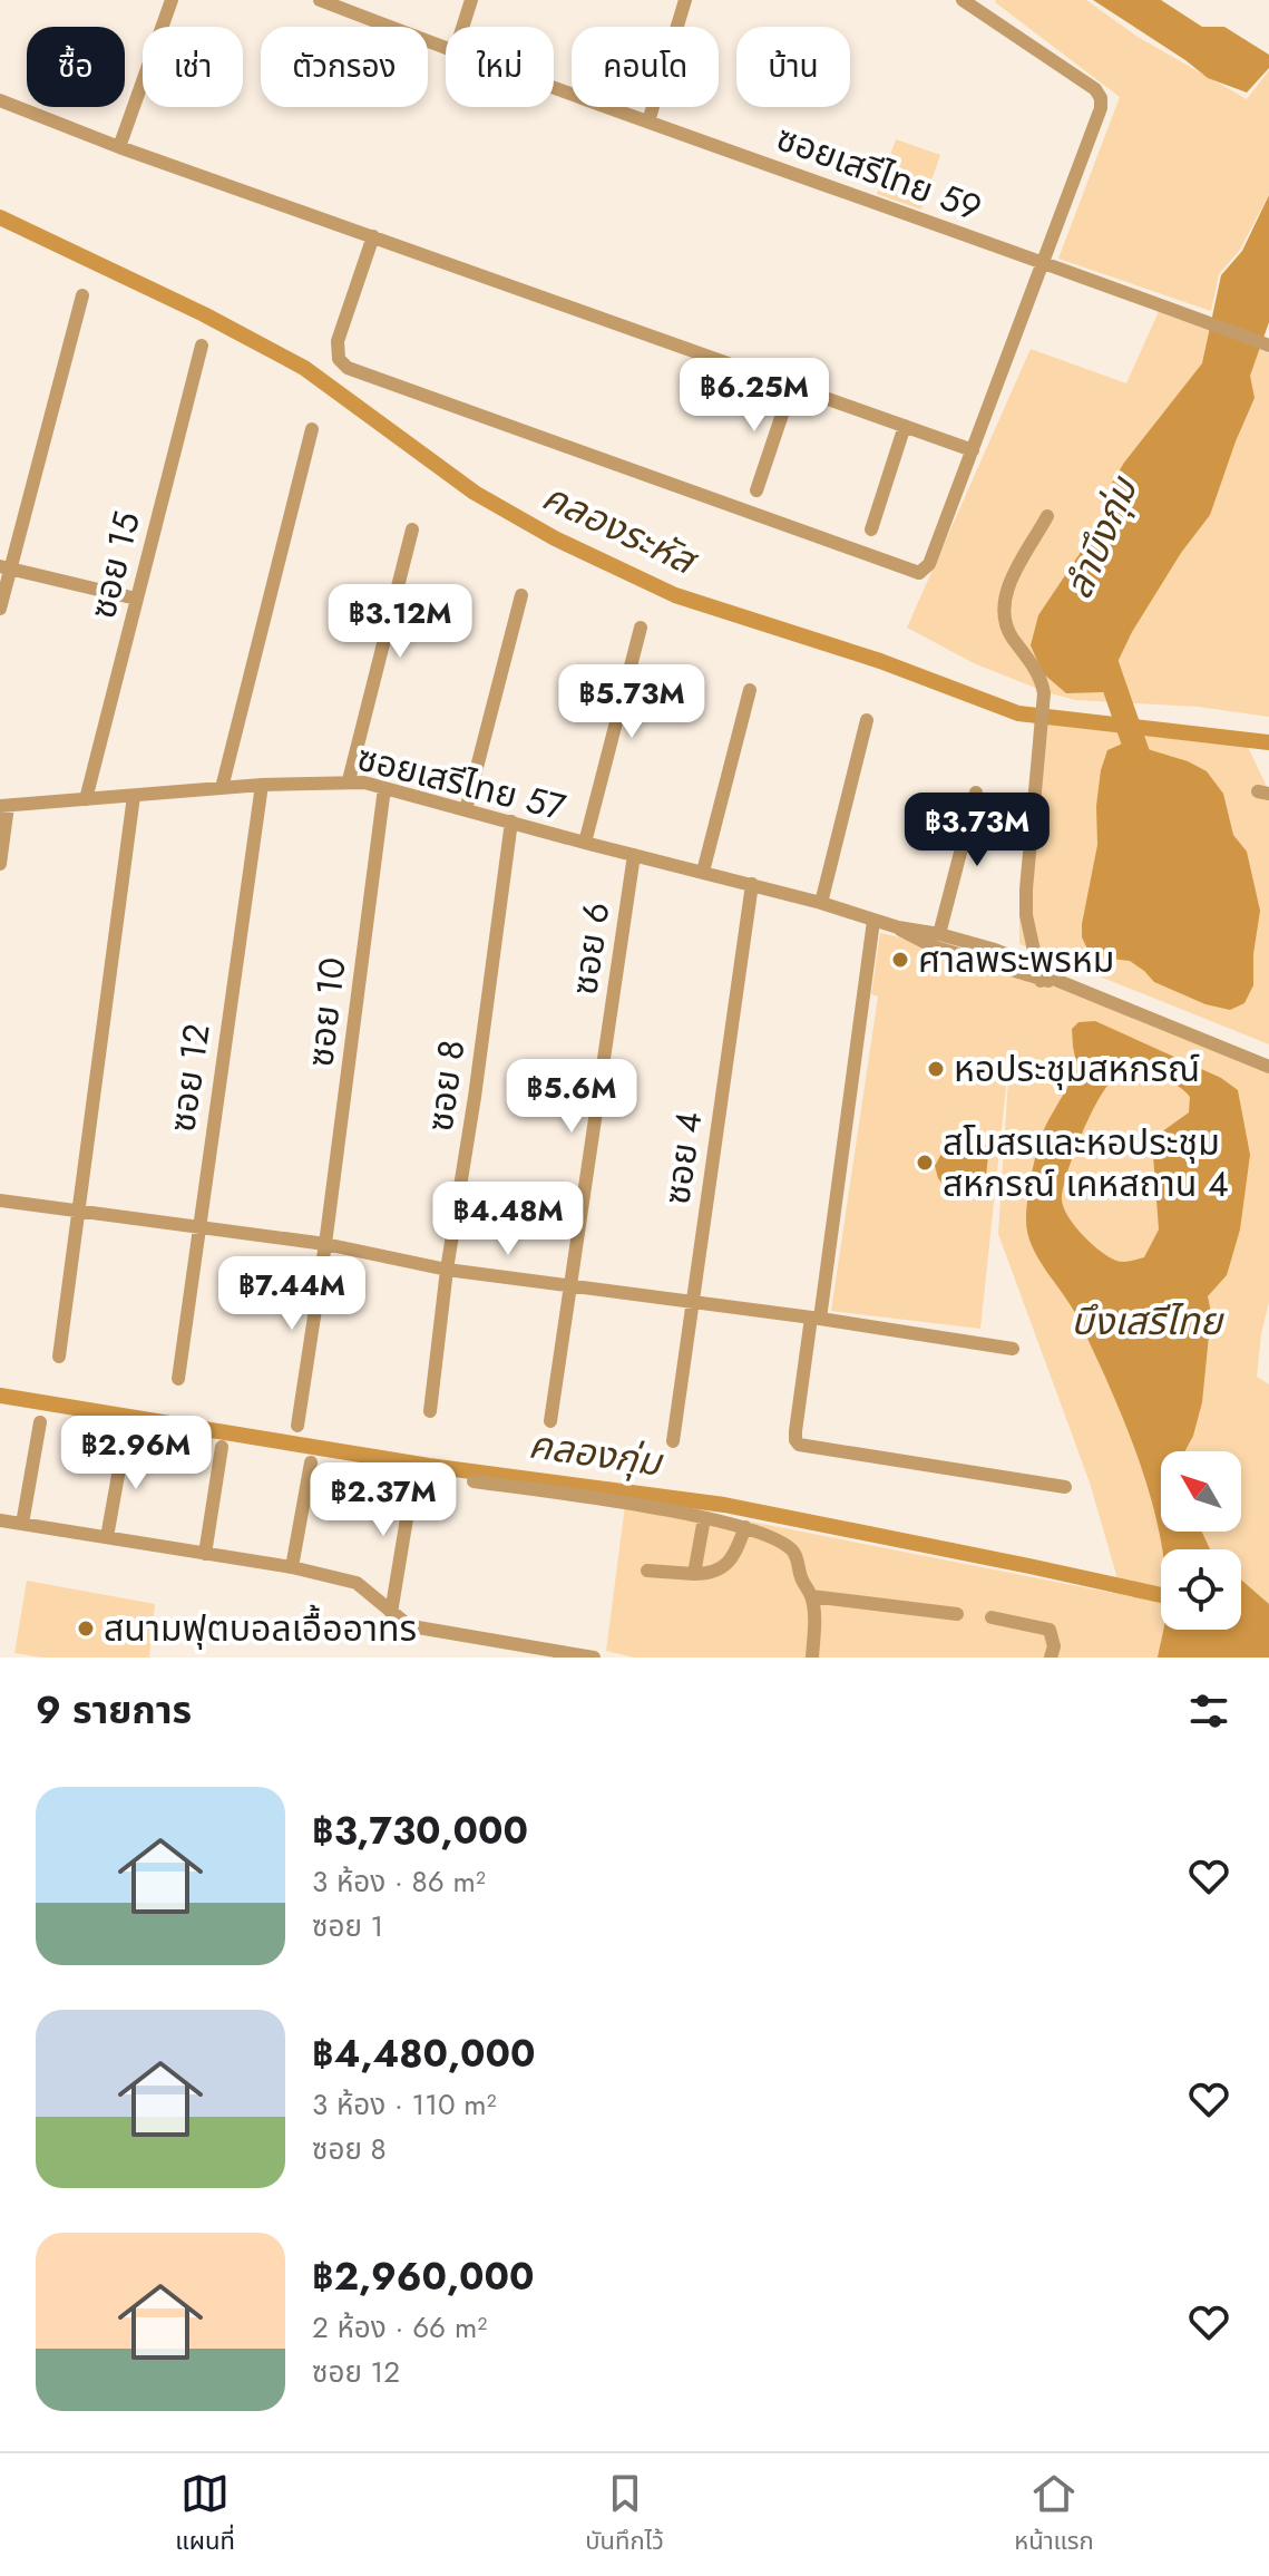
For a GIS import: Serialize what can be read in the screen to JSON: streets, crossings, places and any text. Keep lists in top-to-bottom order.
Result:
{
  "streets": {
    "street": [
      "ซอยเสรีไทย 59",
      "ซอย 15",
      "ซอยเสรีไทย 57",
      "ซอย 6",
      "ซอย 10",
      "ซอย 12",
      "ซอย 8",
      "ซอย 4"
    ]
  },
  "crossings": [
    ["ซอย 15", "ซอยเสรีไทย 57"],
    ["ซอยเสรีไทย 57", "ซอย 6"],
    ["ซอยเสรีไทย 57", "ซอย 10"],
    ["ซอยเสรีไทย 57", "ซอย 12"],
    ["ซอยเสรีไทย 57", "ซอย 8"],
    ["ซอยเสรีไทย 57", "ซอย 4"]
  ],
  "water": [
    "คลองระหัส",
    "ลำบึงกุ่ม",
    "บึงเสรีไทย",
    "คลองกุ่ม"
  ],
  "places": [
    "ศาลพระพรหม",
    "หอประชุมสหกรณ์",
    "สโมสรและหอประชุม สหกรณ์ เคหสถาน 4",
    "สนามฟุตบอลเอื้ออาทร"
  ],
  "north": "top left",
  "page": {
    "chip": [
      "ซื้อ",
      "เช่า",
      "ตัวกรอง",
      "ใหม่",
      "คอนโด",
      "บ้าน"
    ],
    "price": [
      "฿6.25M",
      "฿3.12M",
      "฿5.73M",
      "฿3.73M",
      "฿5.6M",
      "฿4.48M",
      "฿7.44M",
      "฿2.96M",
      "฿2.37M"
    ],
    "heading": "9 รายการ",
    "list": [
      {
        "name": "฿3,730,000",
        "note": "3 ห้อง · 86 m² · ซอย 1"
      },
      {
        "name": "฿4,480,000",
        "note": "3 ห้อง · 110 m² · ซอย 8"
      },
      {
        "name": "฿2,960,000",
        "note": "2 ห้อง · 66 m² · ซอย 12"
      }
    ],
    "tabs": ["แผนที่", "บันทึกไว้", "หน้าแรก"]
  }
}
